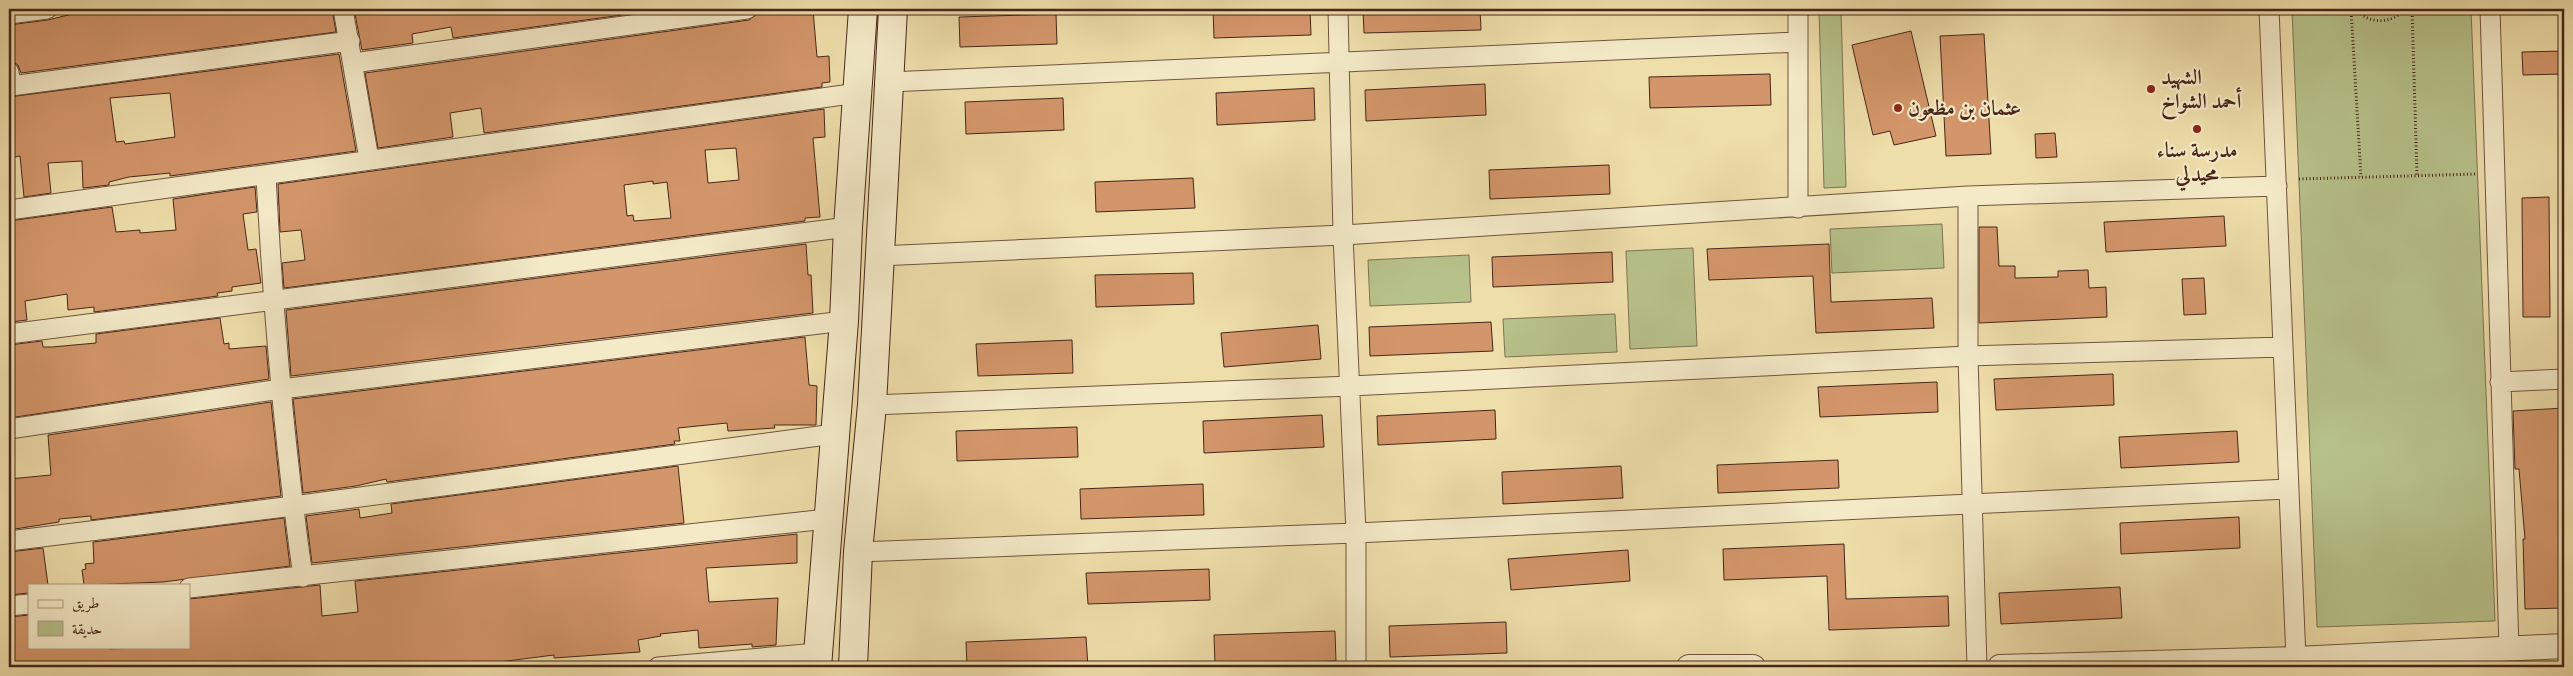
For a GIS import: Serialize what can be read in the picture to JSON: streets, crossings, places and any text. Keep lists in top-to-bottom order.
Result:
{
  "places": ["الشهيد أحمد الشواخ", "عثمان بن مظعون", "مدرسة سناء محيدلي"],
  "legend": ["طريق", "حديقة"]
}
